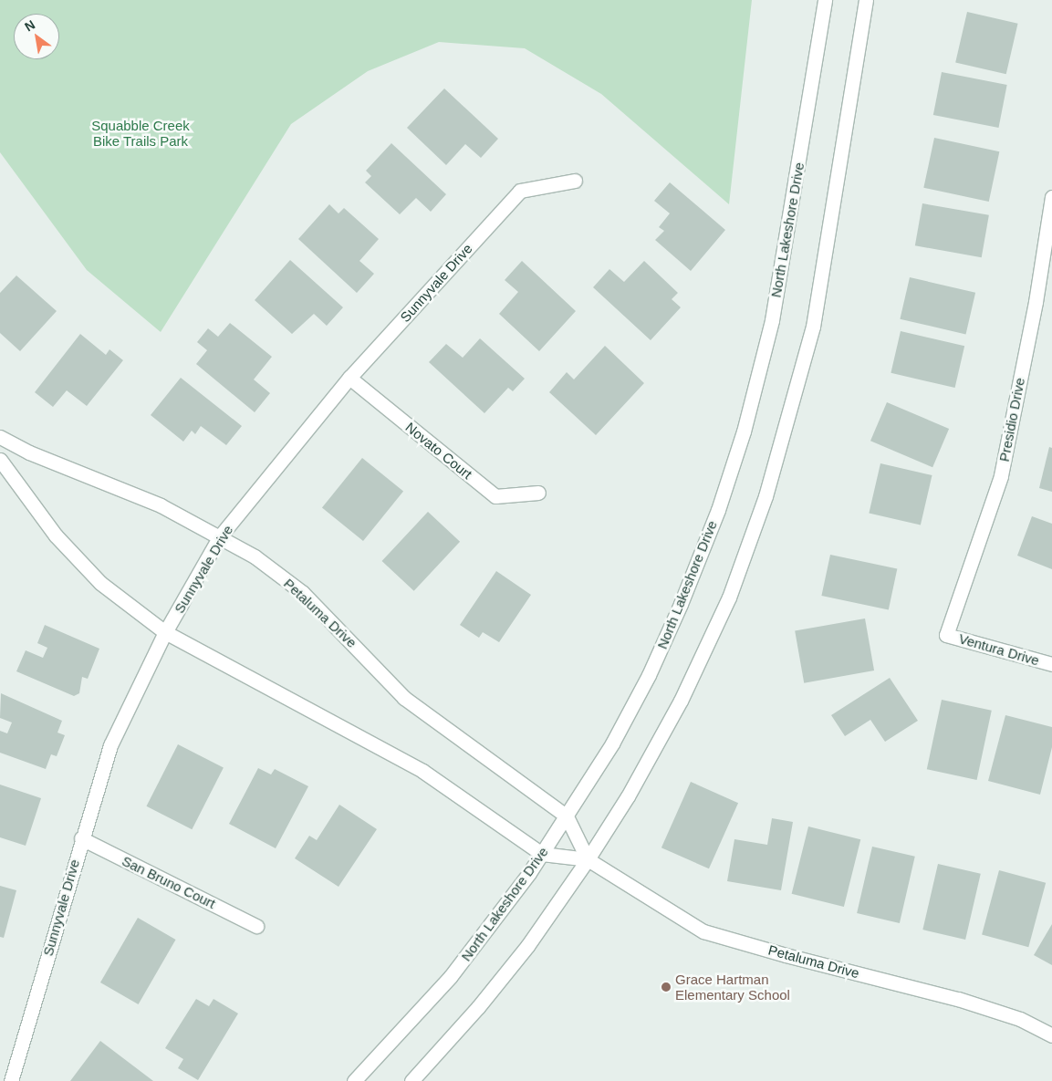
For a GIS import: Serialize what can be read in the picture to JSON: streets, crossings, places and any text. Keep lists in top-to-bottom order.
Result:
{
  "streets": {
    "street": [
      "North Lakeshore Drive",
      "Sunnyvale Drive",
      "Presidio Drive",
      "Novato Court",
      "Petaluma Drive",
      "Ventura Drive",
      "San Bruno Court"
    ]
  },
  "crossings": [
    ["North Lakeshore Drive", "Petaluma Drive"],
    ["Sunnyvale Drive", "Novato Court"],
    ["Sunnyvale Drive", "Petaluma Drive"],
    ["Sunnyvale Drive", "San Bruno Court"],
    ["Presidio Drive", "Ventura Drive"]
  ],
  "parks": ["Squabble Creek Bike Trails Park"],
  "places": ["Grace Hartman Elementary School"],
  "north": "top left"
}
